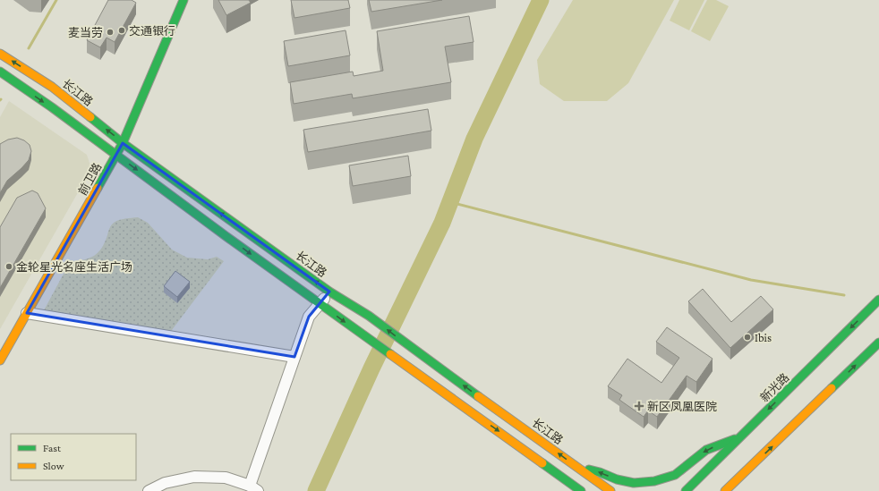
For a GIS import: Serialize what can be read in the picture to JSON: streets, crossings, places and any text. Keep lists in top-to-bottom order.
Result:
{
  "streets": {
    "main road": ["长江路", "前卫路", "新光路"]
  },
  "crossings": [
    ["长江路", "前卫路"]
  ],
  "places": {
    "other": [
      "交通银行",
      "麦当劳",
      "金轮星光名座生活广场",
      "Ibis"
    ],
    "health": ["新区凤凰医院"]
  },
  "legend": ["Fast", "Slow"]
}
